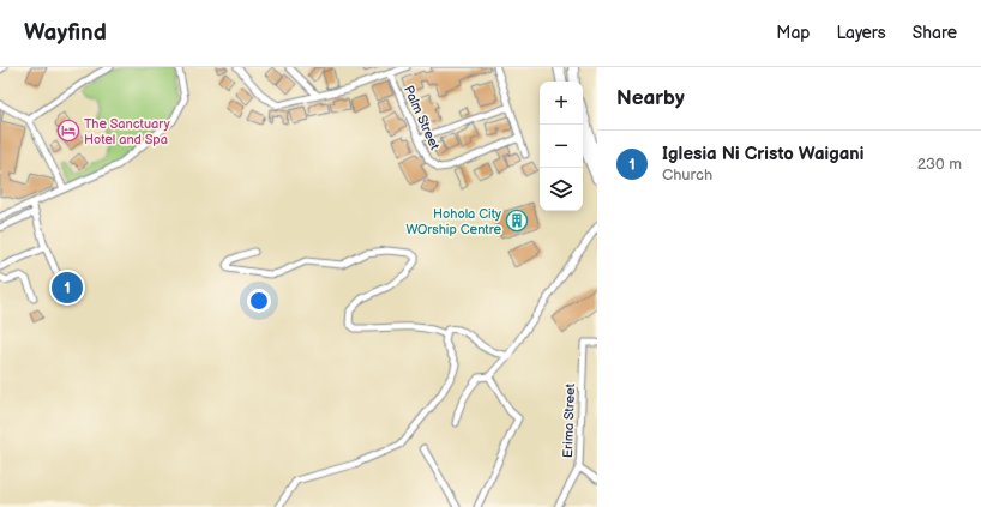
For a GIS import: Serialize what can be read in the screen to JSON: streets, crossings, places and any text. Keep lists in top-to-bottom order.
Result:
{
  "streets": {
    "street": ["Palm Street", "Erima Street"]
  },
  "places": {
    "hotel": ["The Sanctuary Hotel and Spa"],
    "building": ["Hohola City WOrship Centre"]
  },
  "page": {
    "header": "Wayfind",
    "nav": ["Map", "Layers", "Share"],
    "heading": "Nearby",
    "map_buttons": ["+", "−"],
    "list": [
      {
        "mark": "1",
        "name": "Iglesia Ni Cristo Waigani",
        "note": "Church",
        "value": "230 m"
      }
    ],
    "pins": "1"
  }
}
